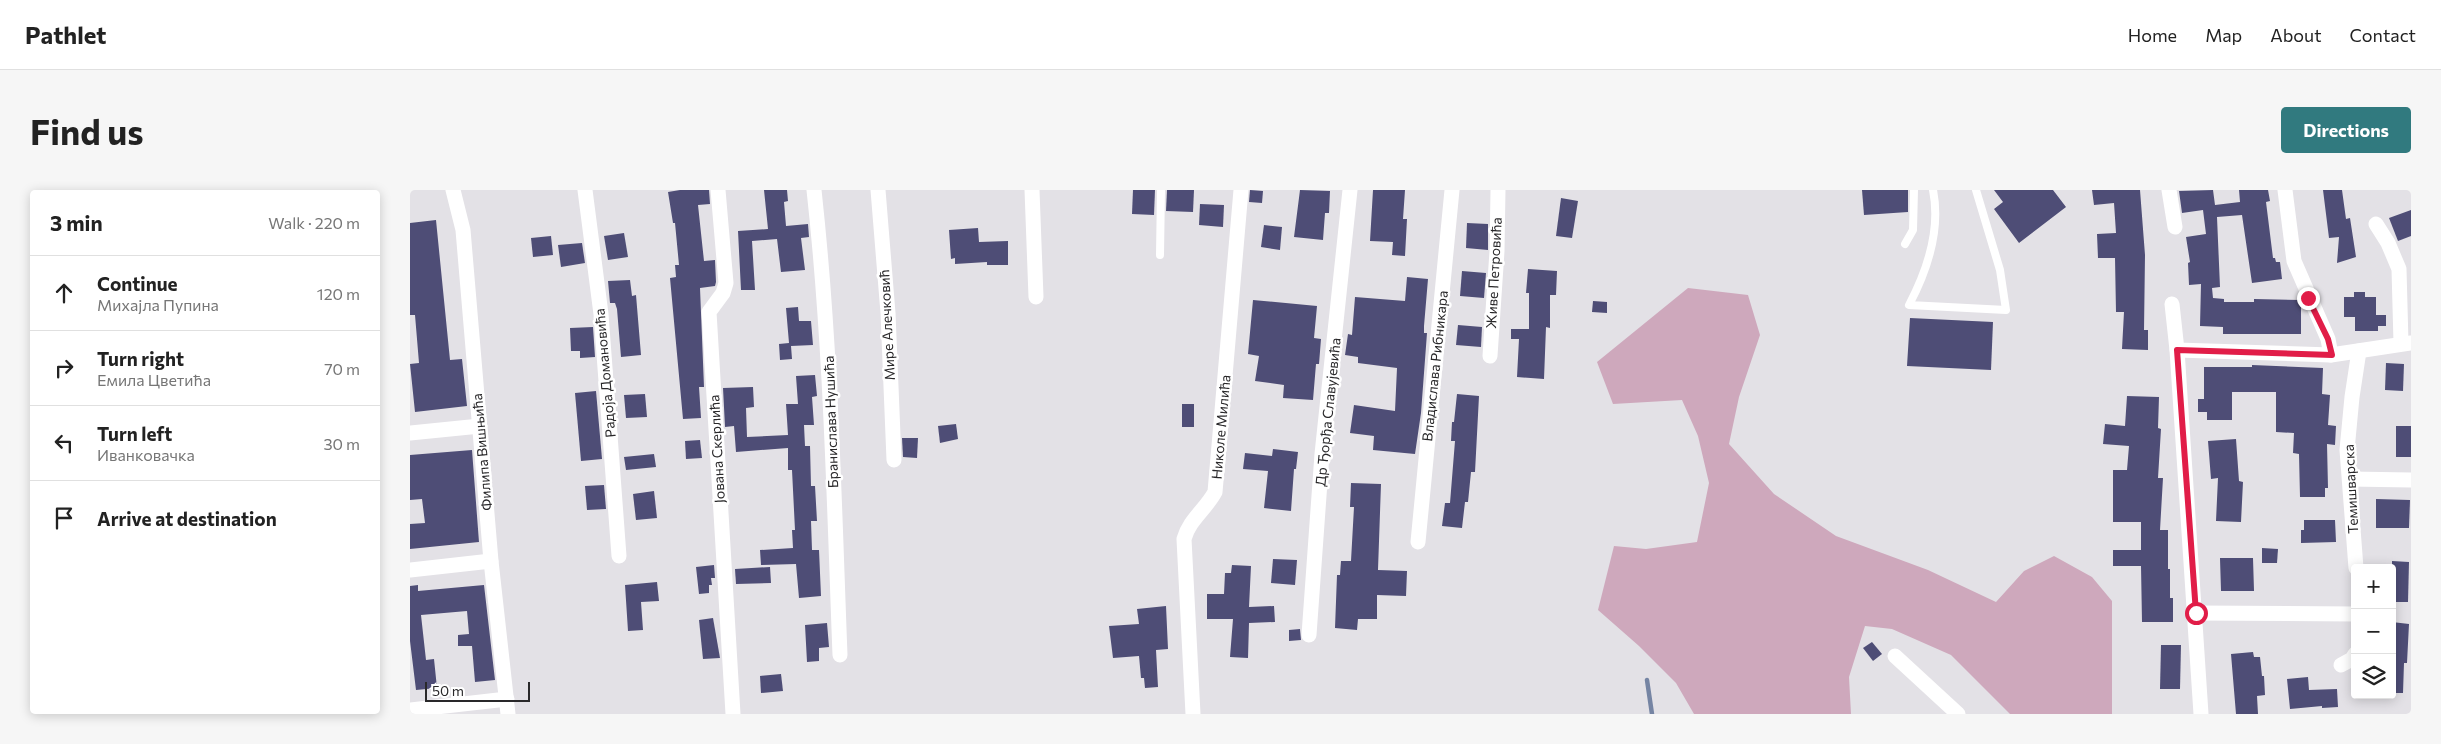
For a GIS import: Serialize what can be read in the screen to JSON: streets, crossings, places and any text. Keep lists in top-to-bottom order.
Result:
{
  "streets": {
    "street": [
      "Живе Петровића",
      "Мире Алечковић",
      "Владислава Рибникара",
      "Радоја Домановића",
      "Др Ђорђа Славујевића",
      "Бранислава Нушића",
      "Николе Милића",
      "Јована Скерлића",
      "Филипа Вишњића",
      "Темишварска"
    ]
  },
  "scale_bar": "50 m",
  "page": {
    "header": "Pathlet",
    "nav": [
      "Home",
      "Map",
      "About",
      "Contact"
    ],
    "buttons": "Directions",
    "title": "Find us",
    "heading": ["3 min", "Walk · 220 m"],
    "list": [
      ["Continue", "Михајла Пупина", "120 m"],
      ["Turn right", "Емила Цветића", "70 m"],
      ["Turn left", "Иванковачка", "30 m"],
      "Arrive at destination"
    ],
    "map_buttons": ["+", "−"],
    "scale": "50 m"
  }
}
